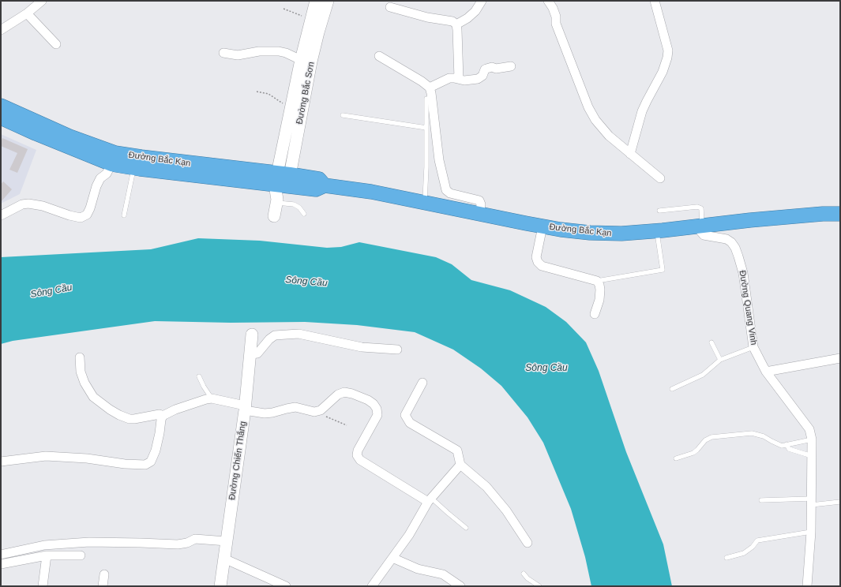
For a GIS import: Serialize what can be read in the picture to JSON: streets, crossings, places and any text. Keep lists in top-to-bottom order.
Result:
{
  "streets": {
    "highway": ["Đường Bắc Kạn"],
    "main road": ["Đường Bắc Sơn", "Đường Chiến Thắng"],
    "street": ["Đường Quang Vinh"]
  },
  "crossings": [
    ["Đường Bắc Sơn", "Đường Bắc Kạn"],
    ["Đường Bắc Kạn", "Đường Quang Vinh"]
  ],
  "water": ["Sông Cầu"]
}
